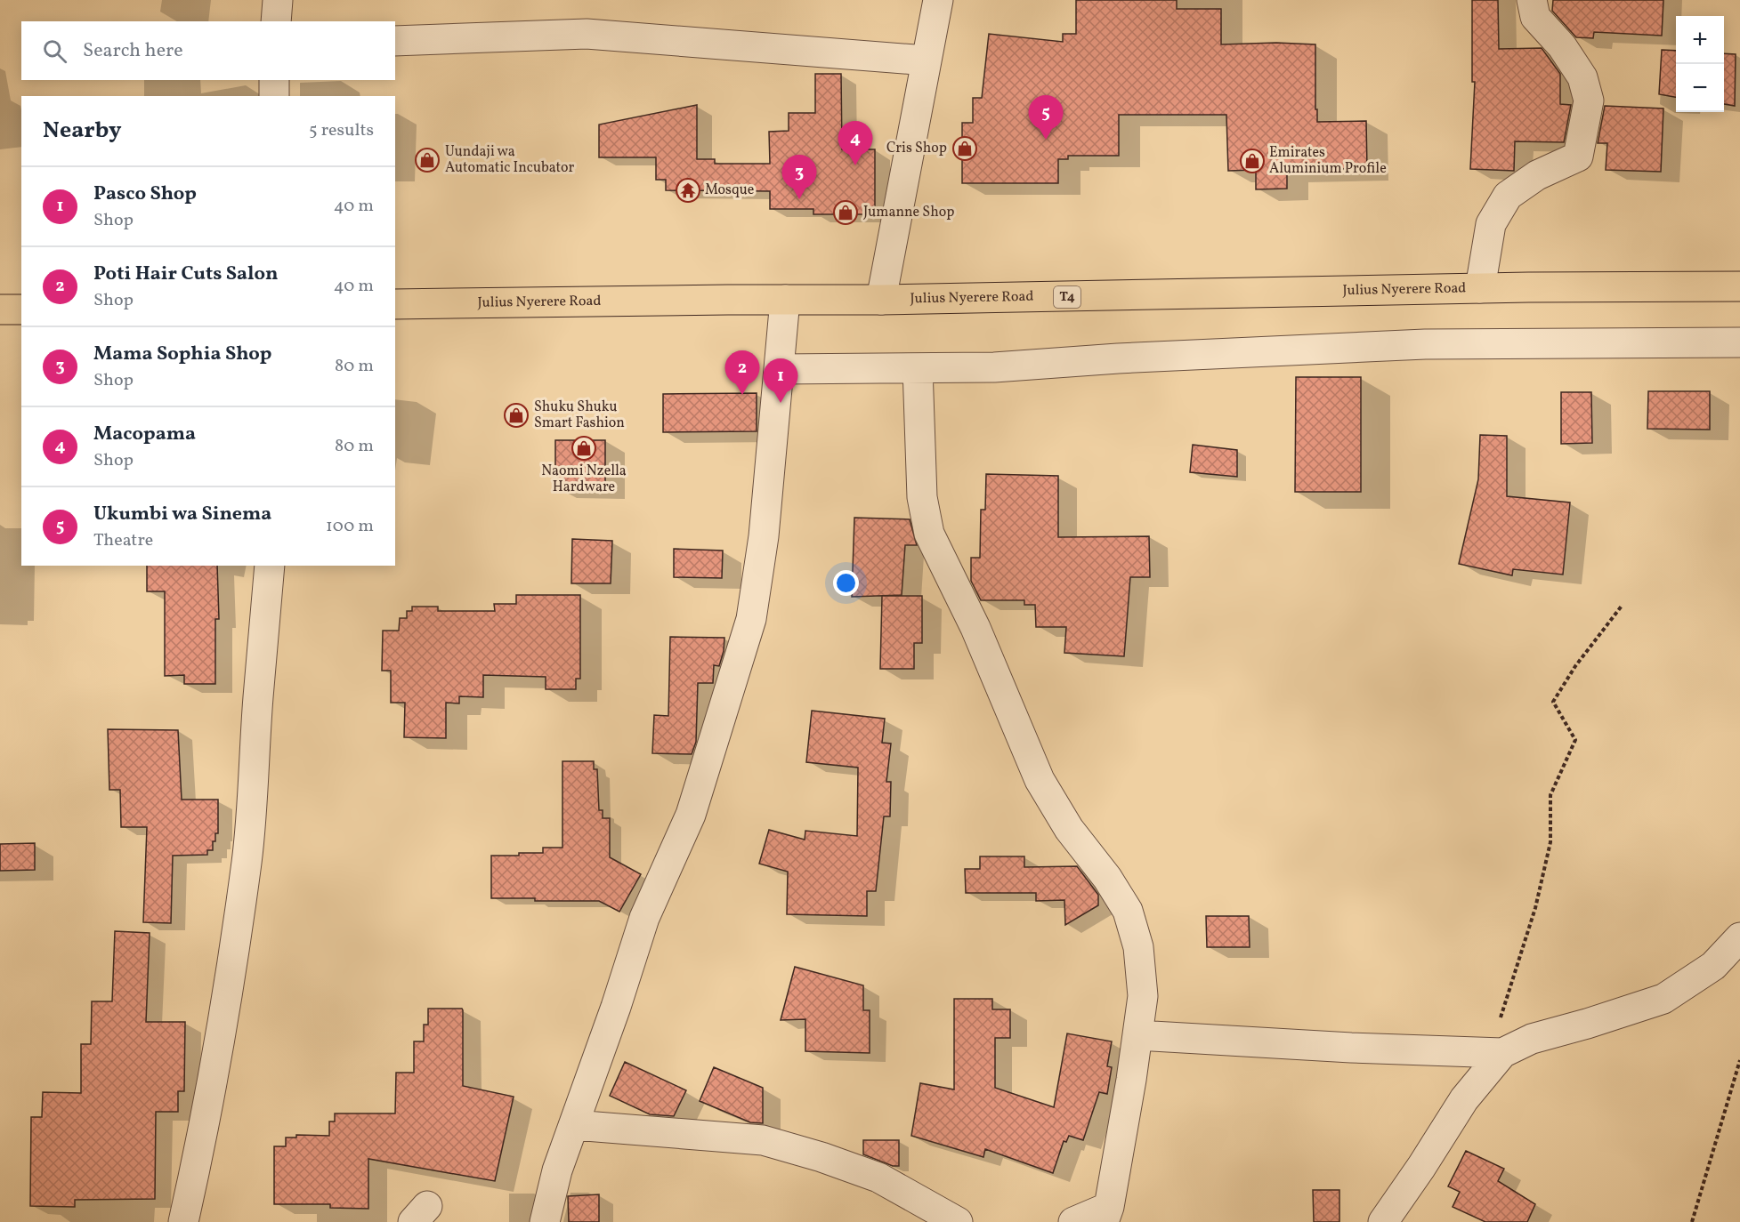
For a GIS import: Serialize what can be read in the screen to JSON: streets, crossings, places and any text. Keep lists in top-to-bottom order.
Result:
{
  "streets": {
    "highway": ["Julius Nyerere Road", "T4"]
  },
  "places": {
    "shop": [
      "Cris Shop",
      "Uundaji wa Automatic Incubator",
      "Emirates Aluminium Profile",
      "Jumanne Shop",
      "Shuku Shuku Smart Fashion",
      "Naomi Nzella Hardware"
    ],
    "temple": ["Mosque"]
  },
  "page": {
    "map_buttons": ["+", "−"],
    "search": "Search here",
    "pins": [
      "5",
      "4",
      "3",
      "2",
      "1"
    ],
    "heading": ["Nearby", "5 results"],
    "list": [
      {
        "mark": "1",
        "name": "Pasco Shop",
        "note": "Shop",
        "value": "40 m"
      },
      {
        "mark": "2",
        "name": "Poti Hair Cuts Salon",
        "note": "Shop",
        "value": "40 m"
      },
      {
        "mark": "3",
        "name": "Mama Sophia Shop",
        "note": "Shop",
        "value": "80 m"
      },
      {
        "mark": "4",
        "name": "Macopama",
        "note": "Shop",
        "value": "80 m"
      },
      {
        "mark": "5",
        "name": "Ukumbi wa Sinema",
        "note": "Theatre",
        "value": "100 m"
      }
    ]
  }
}
